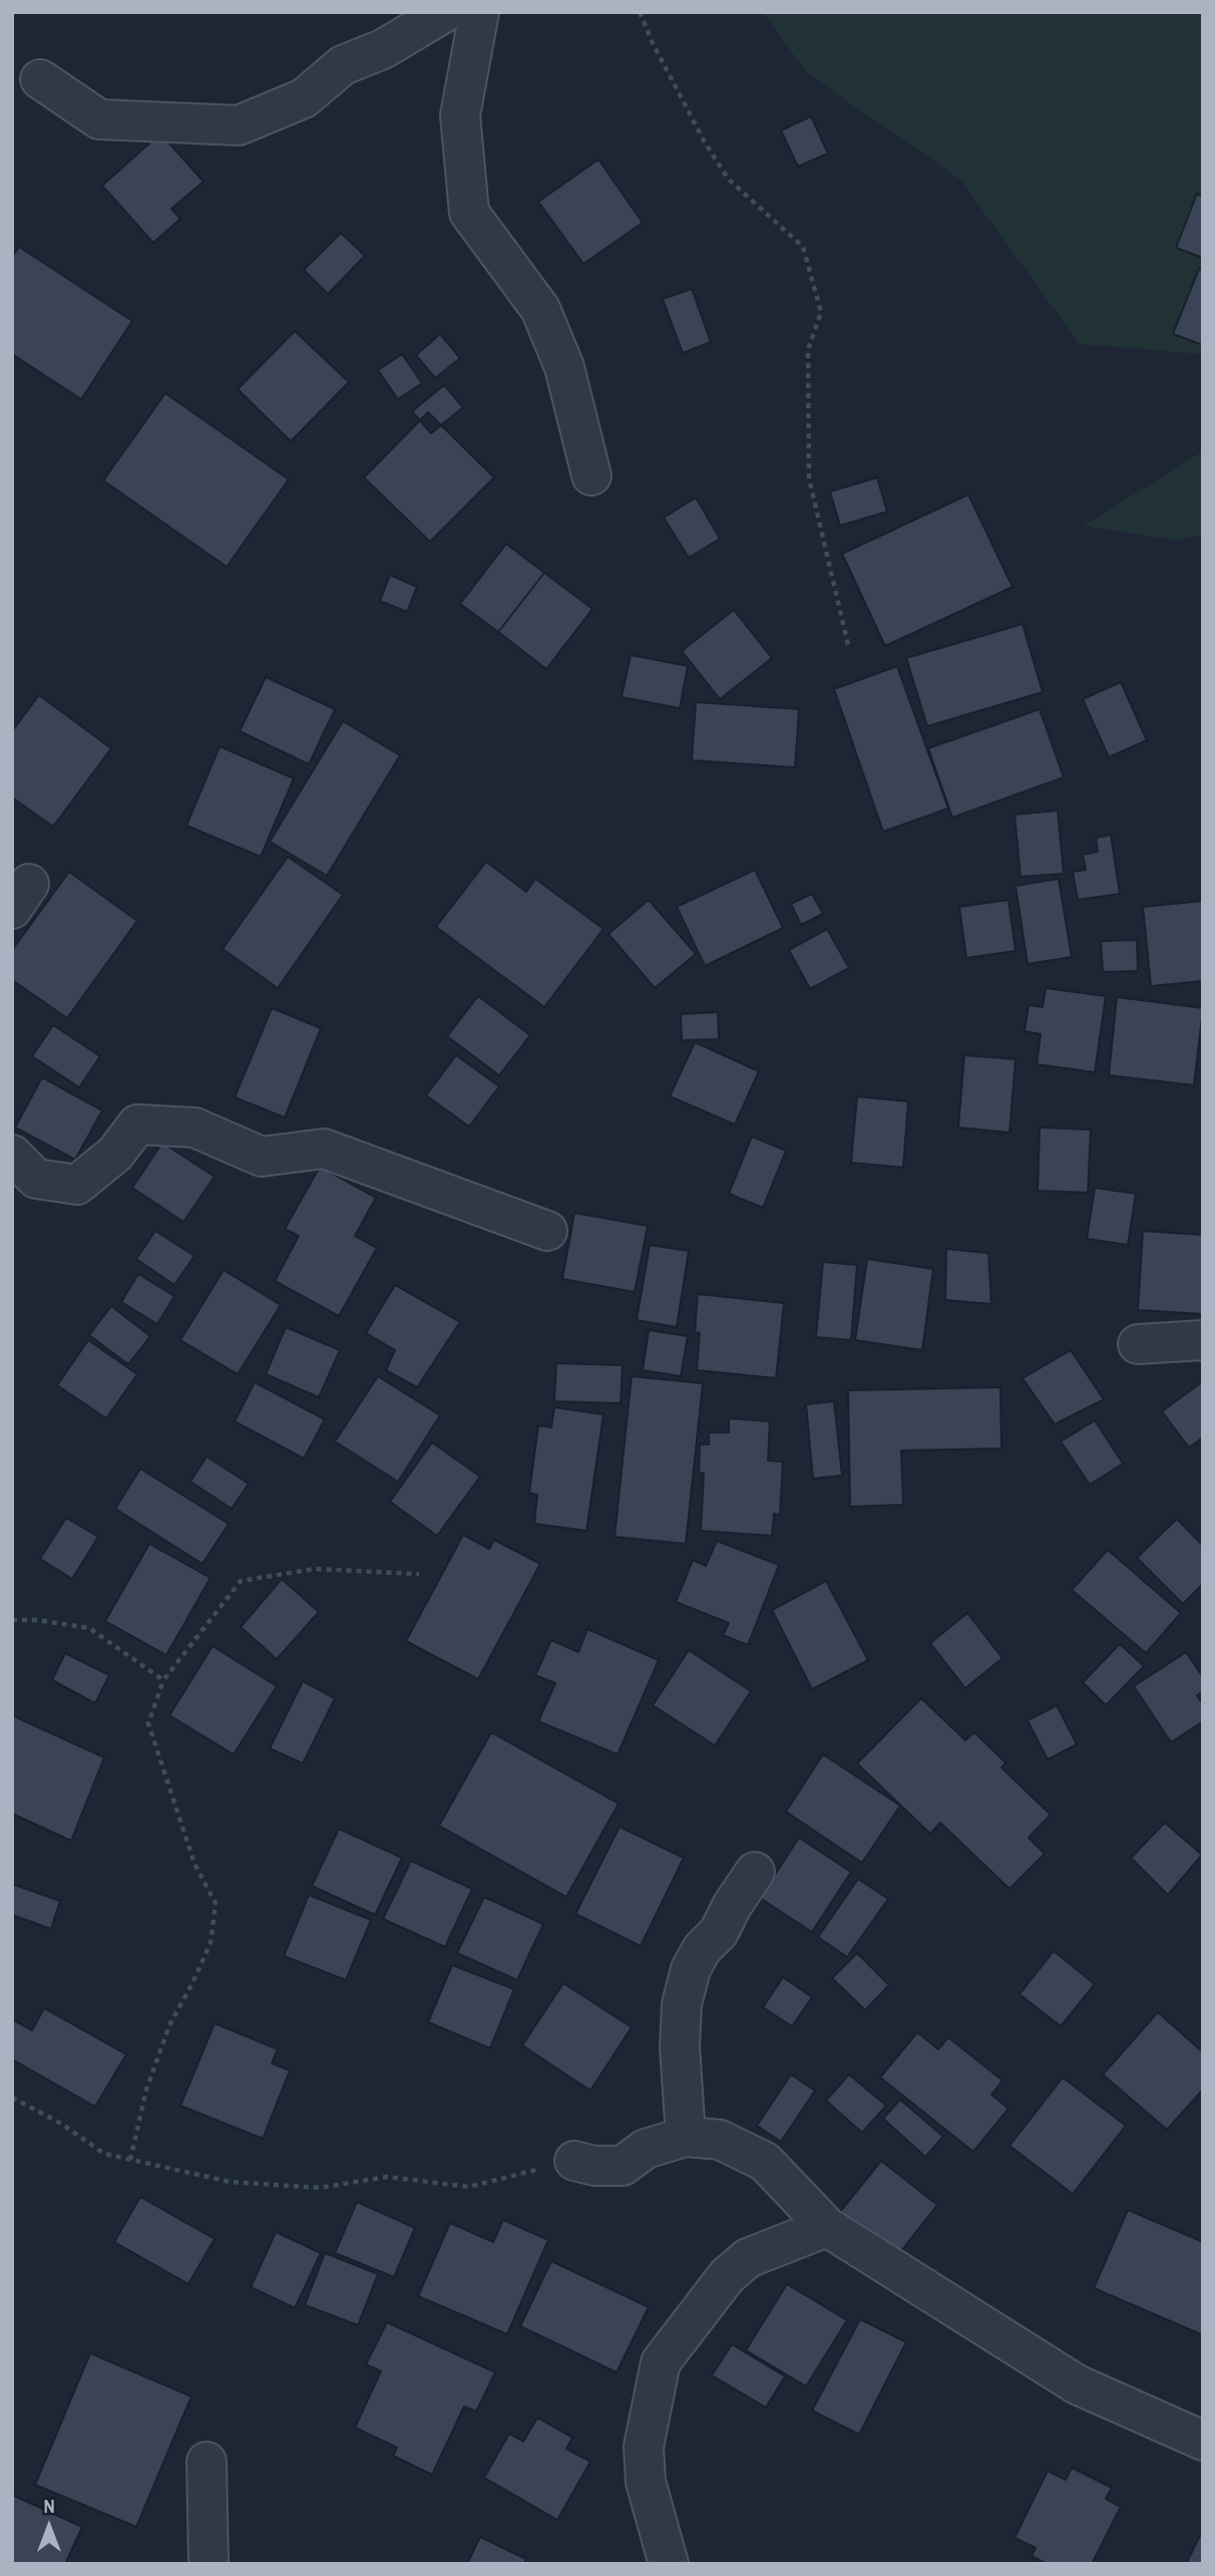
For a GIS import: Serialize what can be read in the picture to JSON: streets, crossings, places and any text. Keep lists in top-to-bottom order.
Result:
{
  "north": "top"
}
